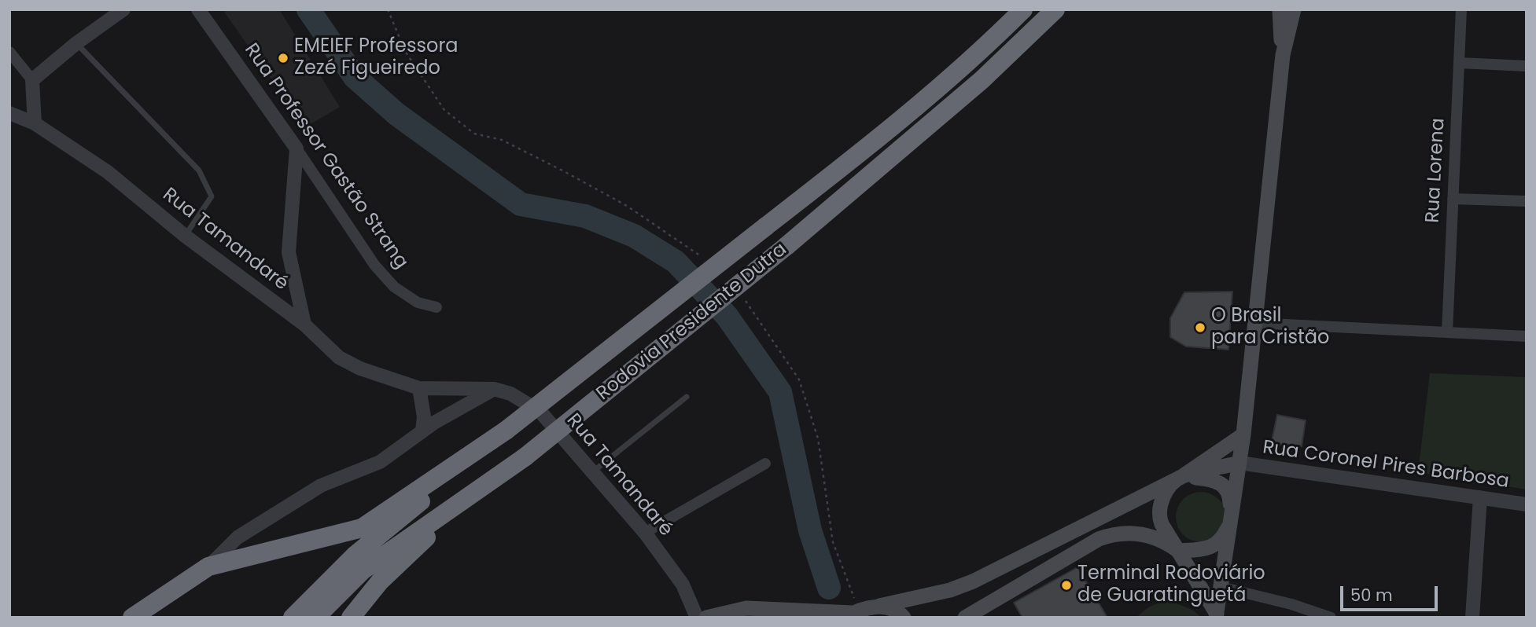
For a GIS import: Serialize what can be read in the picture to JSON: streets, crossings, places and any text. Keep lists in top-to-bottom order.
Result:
{
  "streets": {
    "highway": ["Rodovia Presidente Dutra"],
    "street": [
      "Rua Professor Gastão Strang",
      "Rua Lorena",
      "Rua Tamandaré",
      "Rua Coronel Pires Barbosa"
    ]
  },
  "places": ["EMEIEF Professora Zezé Figueiredo", "O Brasil para Cristão", "Terminal Rodoviário de Guaratinguetá"],
  "scale_bar": "50 m"
}
